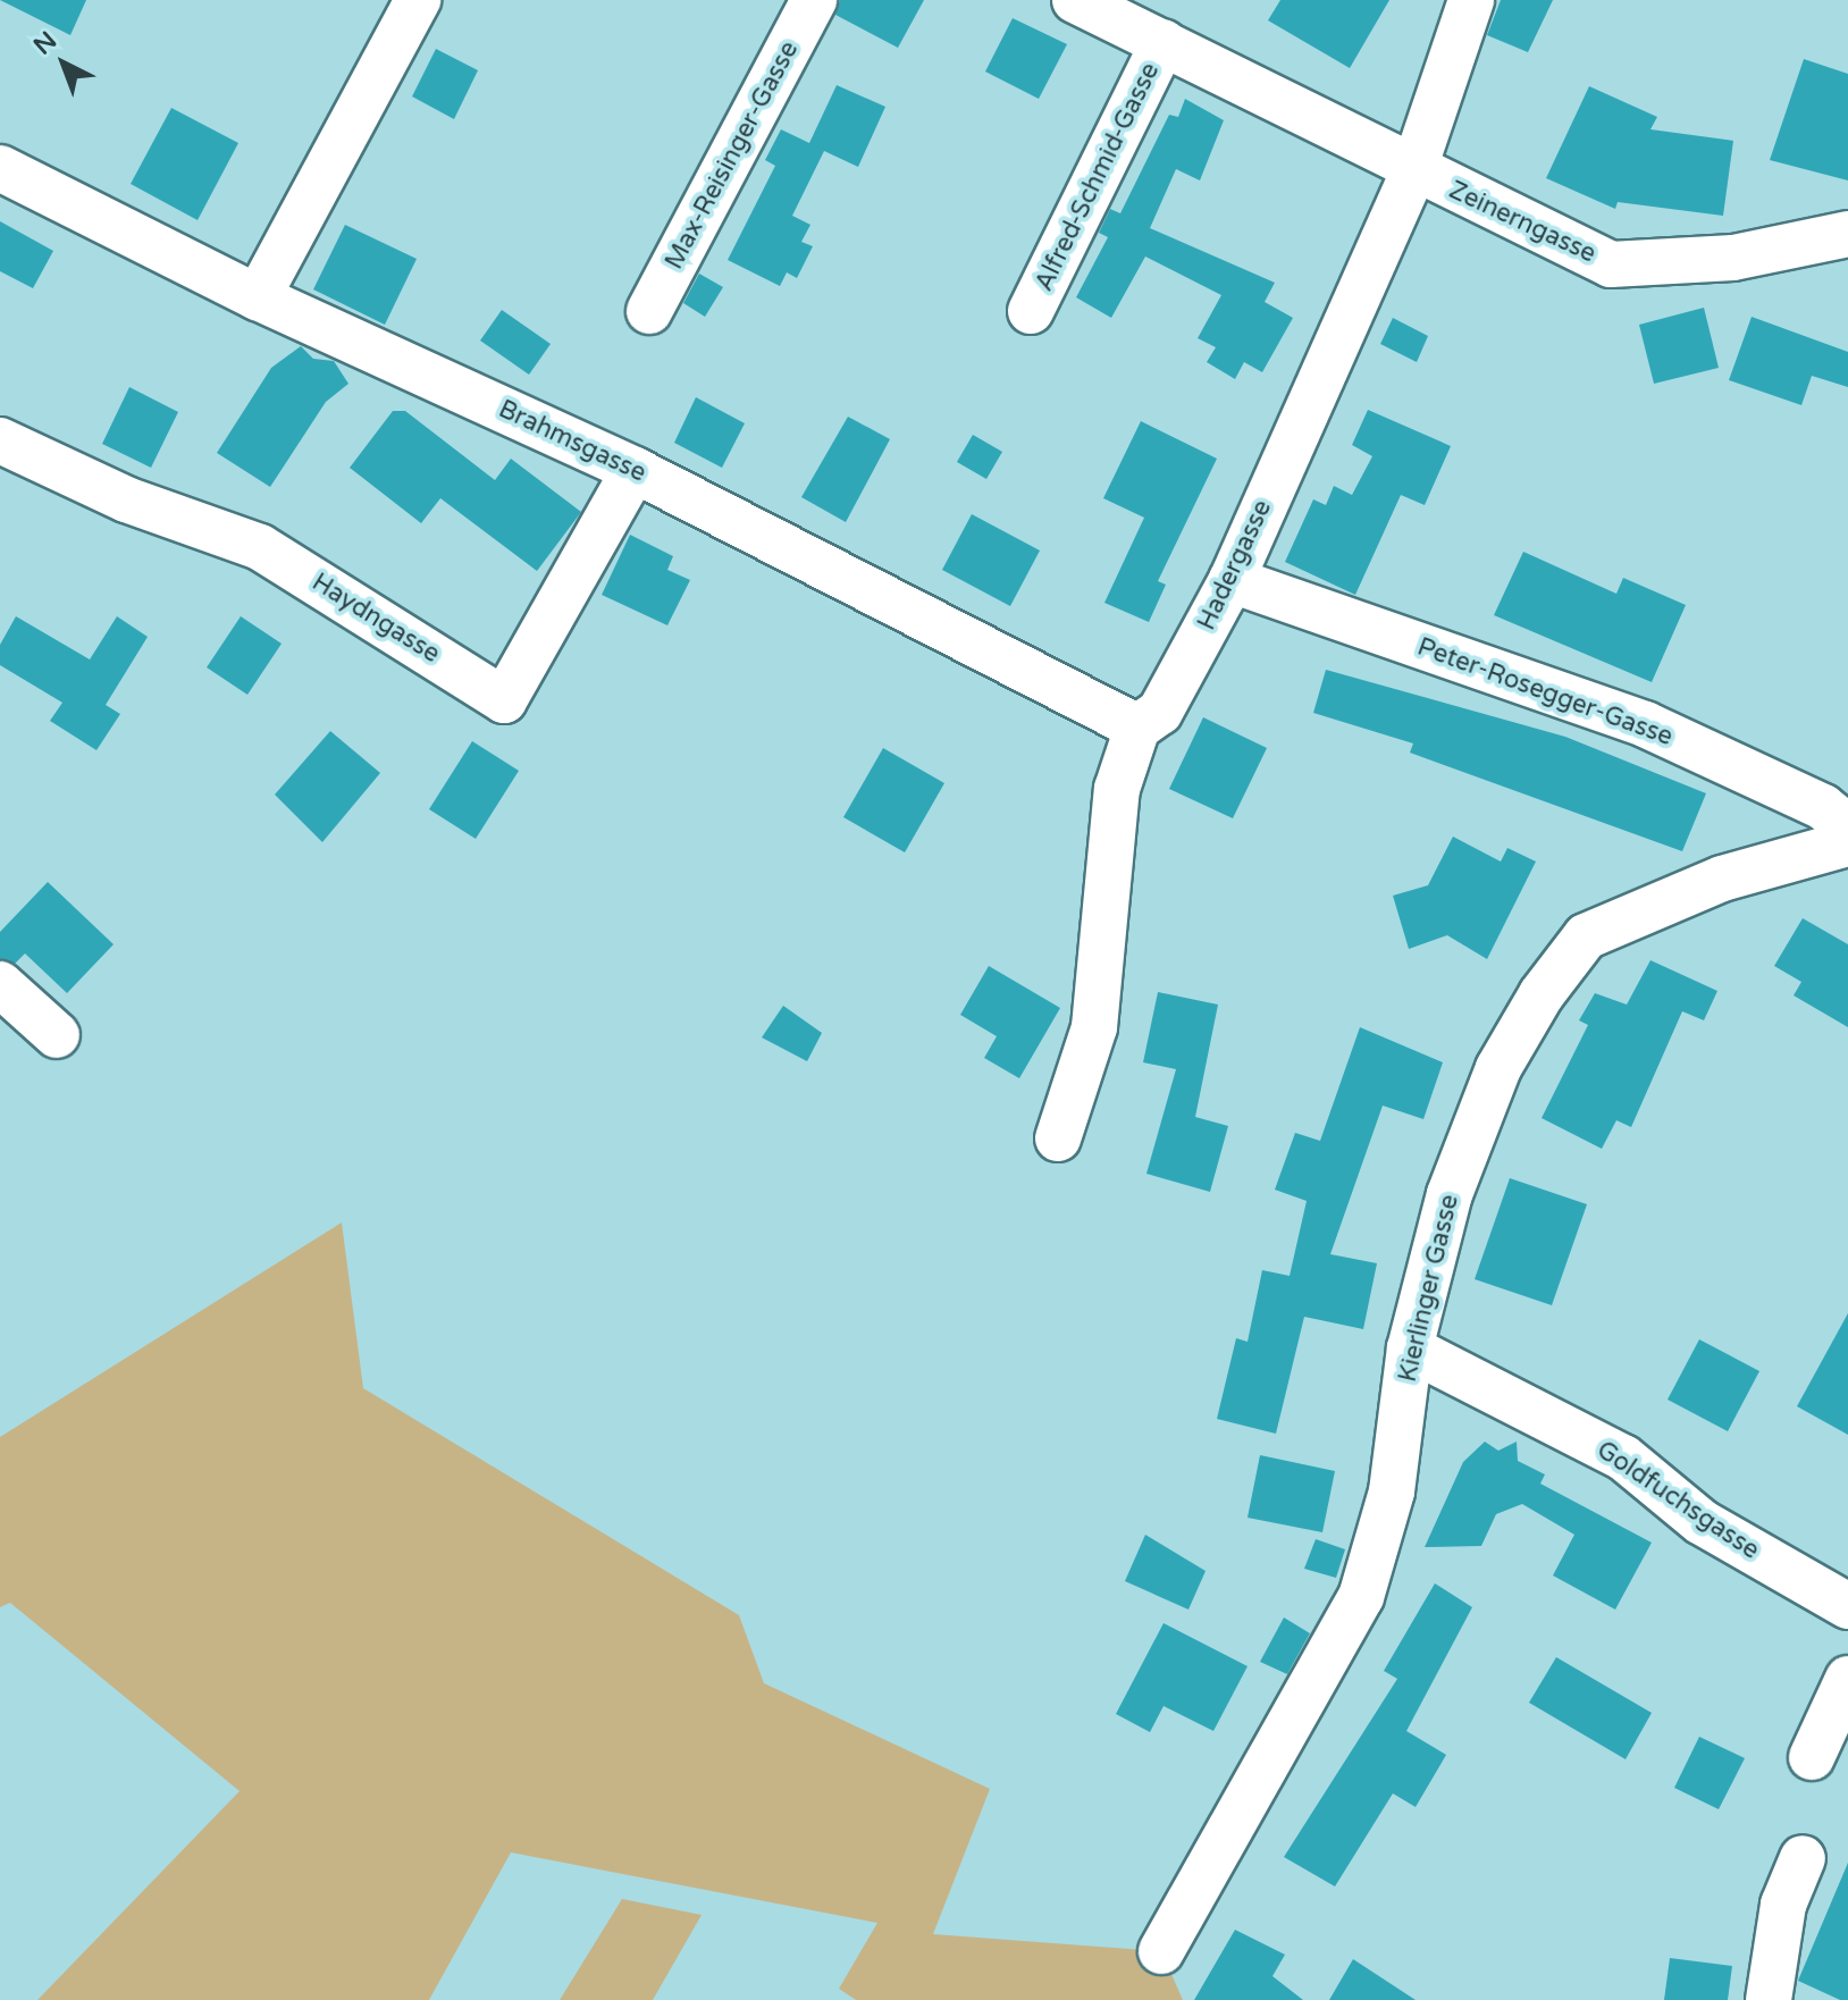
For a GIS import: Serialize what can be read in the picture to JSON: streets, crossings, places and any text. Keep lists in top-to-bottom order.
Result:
{
  "streets": {
    "street": [
      "Max-Reisinger-Gasse",
      "Alfred-Schmid-Gasse",
      "Zeinerngasse",
      "Brahmsgasse",
      "Hadergasse",
      "Haydngasse",
      "Peter-Rosegger-Gasse",
      "Kierlinger Gasse",
      "Goldfuchsgasse"
    ]
  },
  "crossings": [
    ["Alfred-Schmid-Gasse", "Zeinerngasse"],
    ["Zeinerngasse", "Hadergasse"],
    ["Brahmsgasse", "Hadergasse"],
    ["Brahmsgasse", "Haydngasse"],
    ["Hadergasse", "Peter-Rosegger-Gasse"],
    ["Kierlinger Gasse", "Goldfuchsgasse"]
  ],
  "north": "top left"
}
